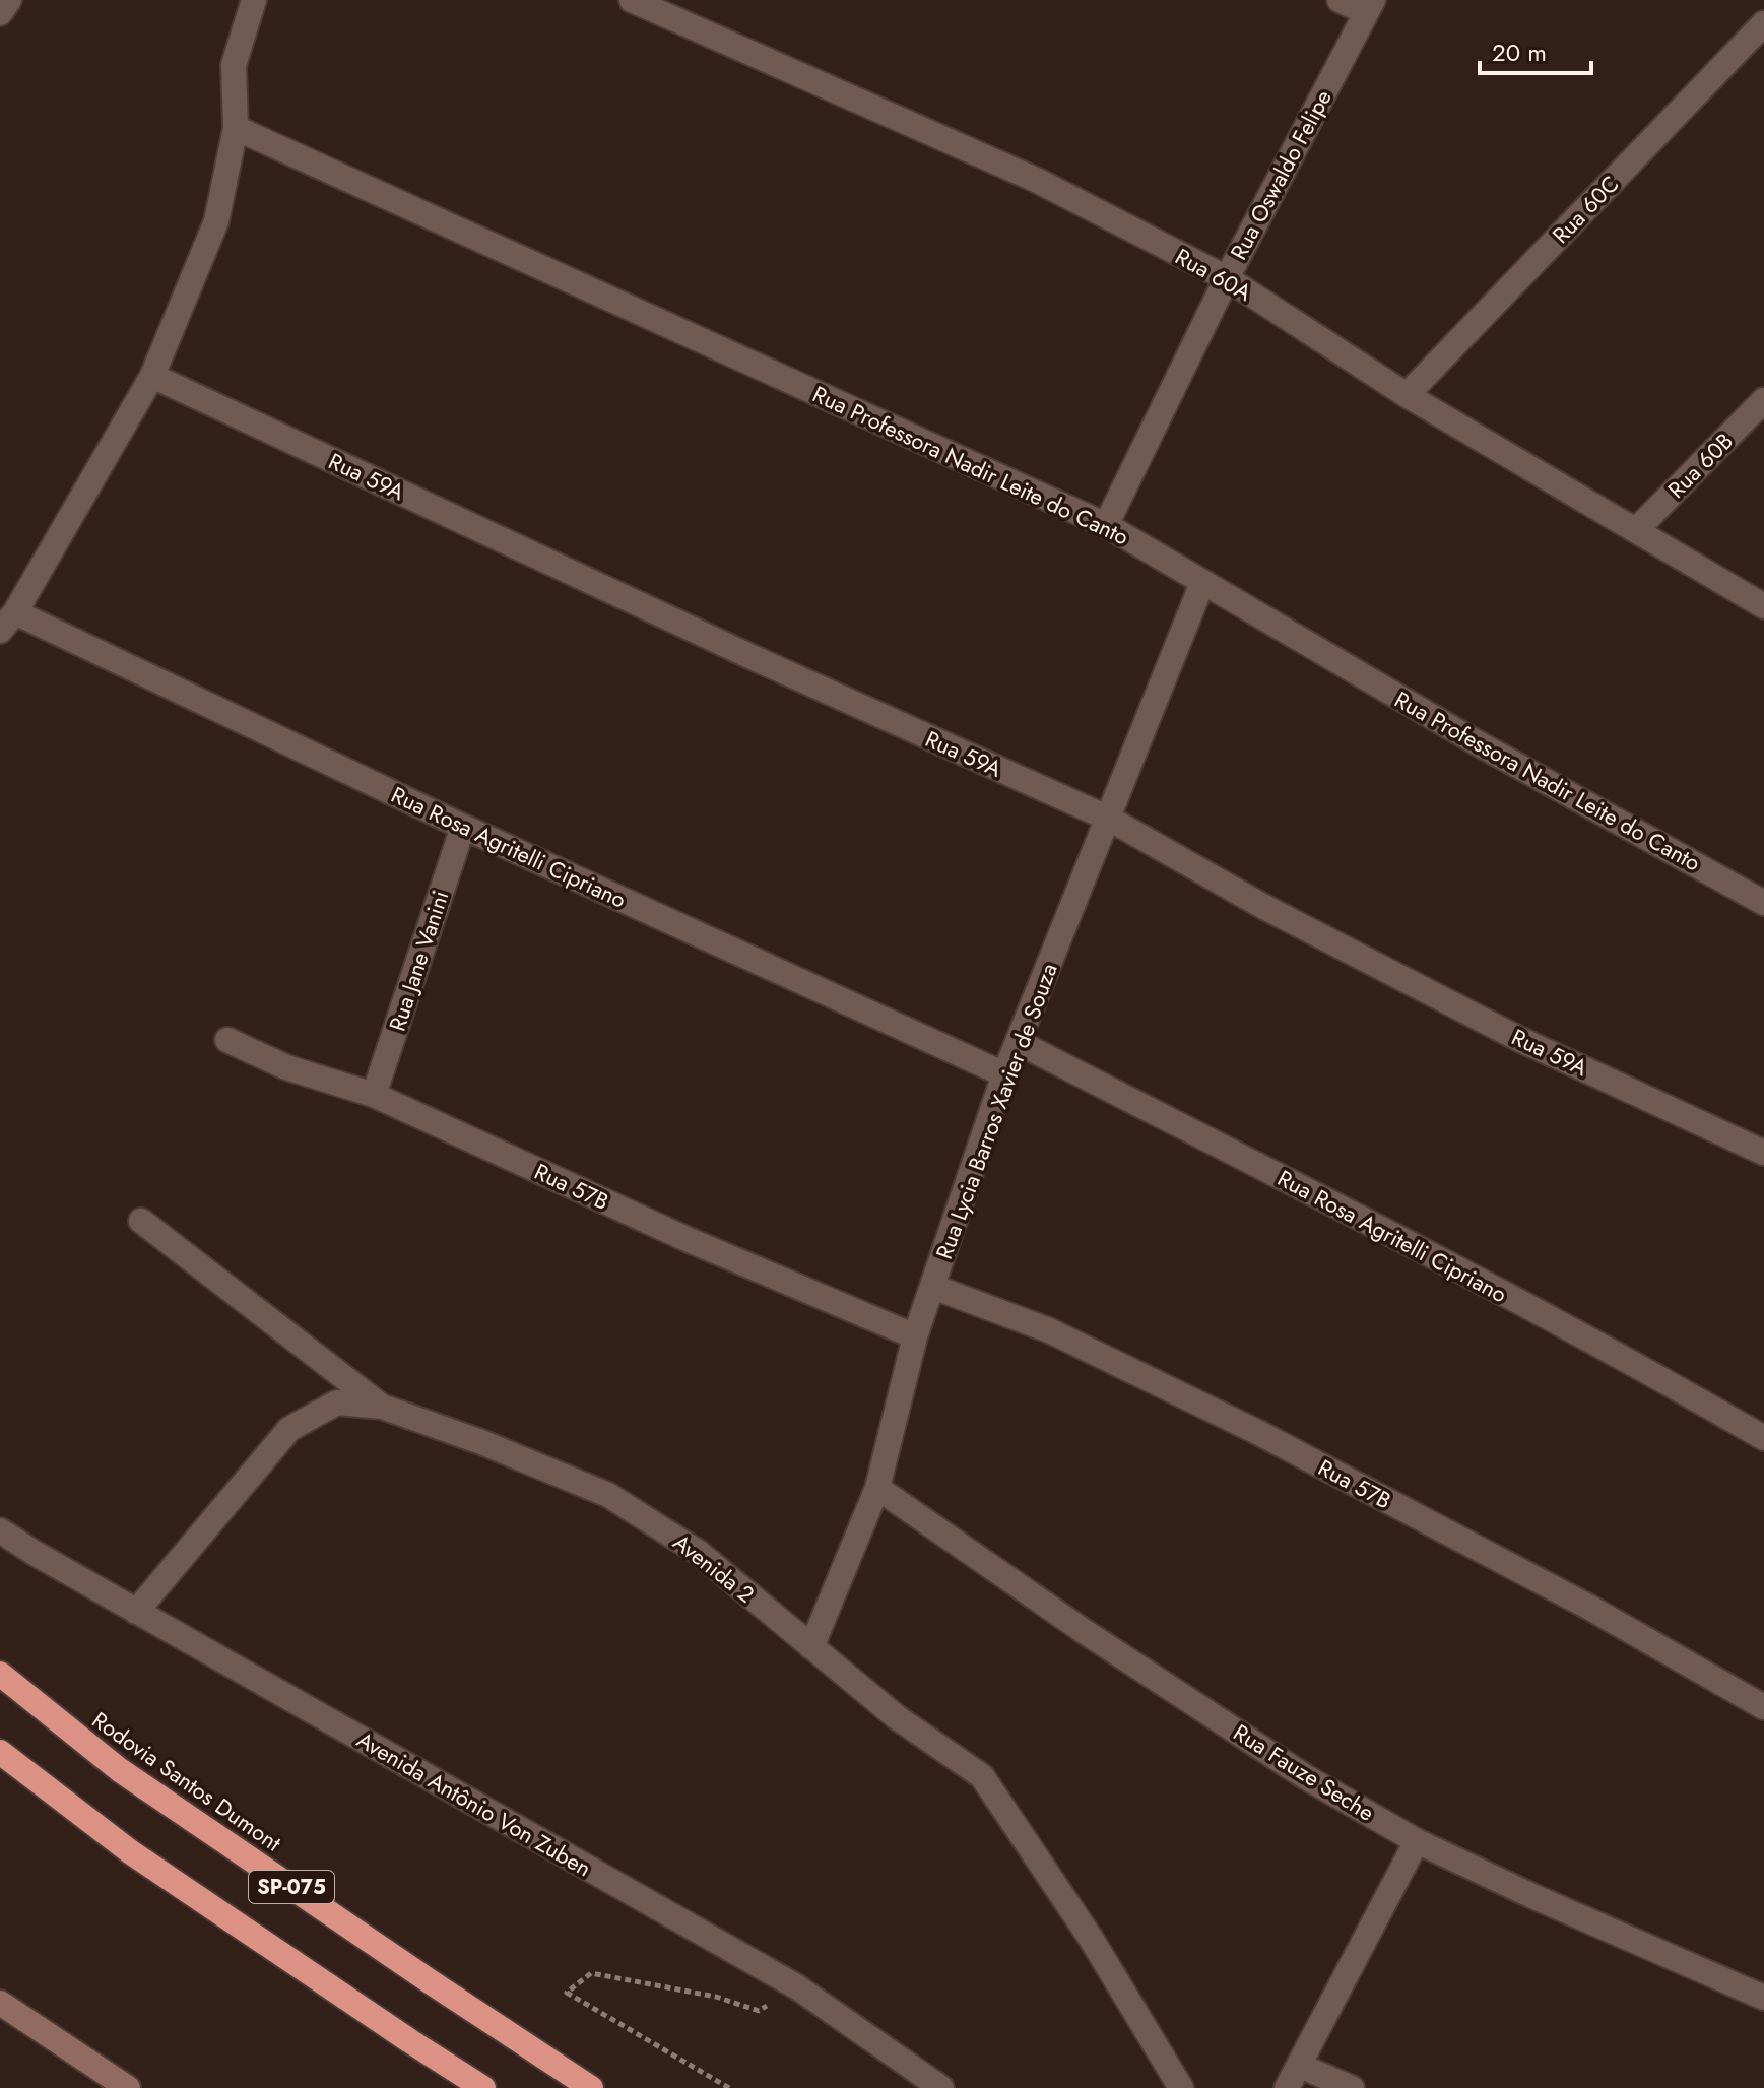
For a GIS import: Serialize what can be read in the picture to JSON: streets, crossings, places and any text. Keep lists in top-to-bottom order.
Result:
{
  "streets": {
    "highway": ["Rodovia Santos Dumont", "SP-075"],
    "street": [
      "Rua Oswaldo Felipe",
      "Rua 60C",
      "Rua 60A",
      "Rua Professora Nadir Leite do Canto",
      "Rua 60B",
      "Rua 59A",
      "Rua Rosa Agritelli Cipriano",
      "Rua Jane Vanini",
      "Rua Lycia Barros Xavier de Souza",
      "Rua 57B",
      "Avenida 2",
      "Rua Fauze Seche",
      "Avenida Antônio Von Zuben"
    ]
  },
  "crossings": [
    ["Rua Oswaldo Felipe", "Rua 60A"],
    ["Rua Oswaldo Felipe", "Rua Professora Nadir Leite do Canto"],
    ["Rua 60C", "Rua 60A"],
    ["Rua 60A", "Rua 60B"],
    ["Rua Professora Nadir Leite do Canto", "Rua Lycia Barros Xavier de Souza"],
    ["Rua 59A", "Rua Lycia Barros Xavier de Souza"],
    ["Rua Rosa Agritelli Cipriano", "Rua Jane Vanini"],
    ["Rua Rosa Agritelli Cipriano", "Rua Lycia Barros Xavier de Souza"],
    ["Rua Jane Vanini", "Rua 57B"],
    ["Rua Lycia Barros Xavier de Souza", "Rua 57B"],
    ["Rua Lycia Barros Xavier de Souza", "Avenida 2"],
    ["Rua Lycia Barros Xavier de Souza", "Rua Fauze Seche"],
    ["Avenida 2", "Avenida Antônio Von Zuben"]
  ],
  "scale_bar": "20 m"
}
